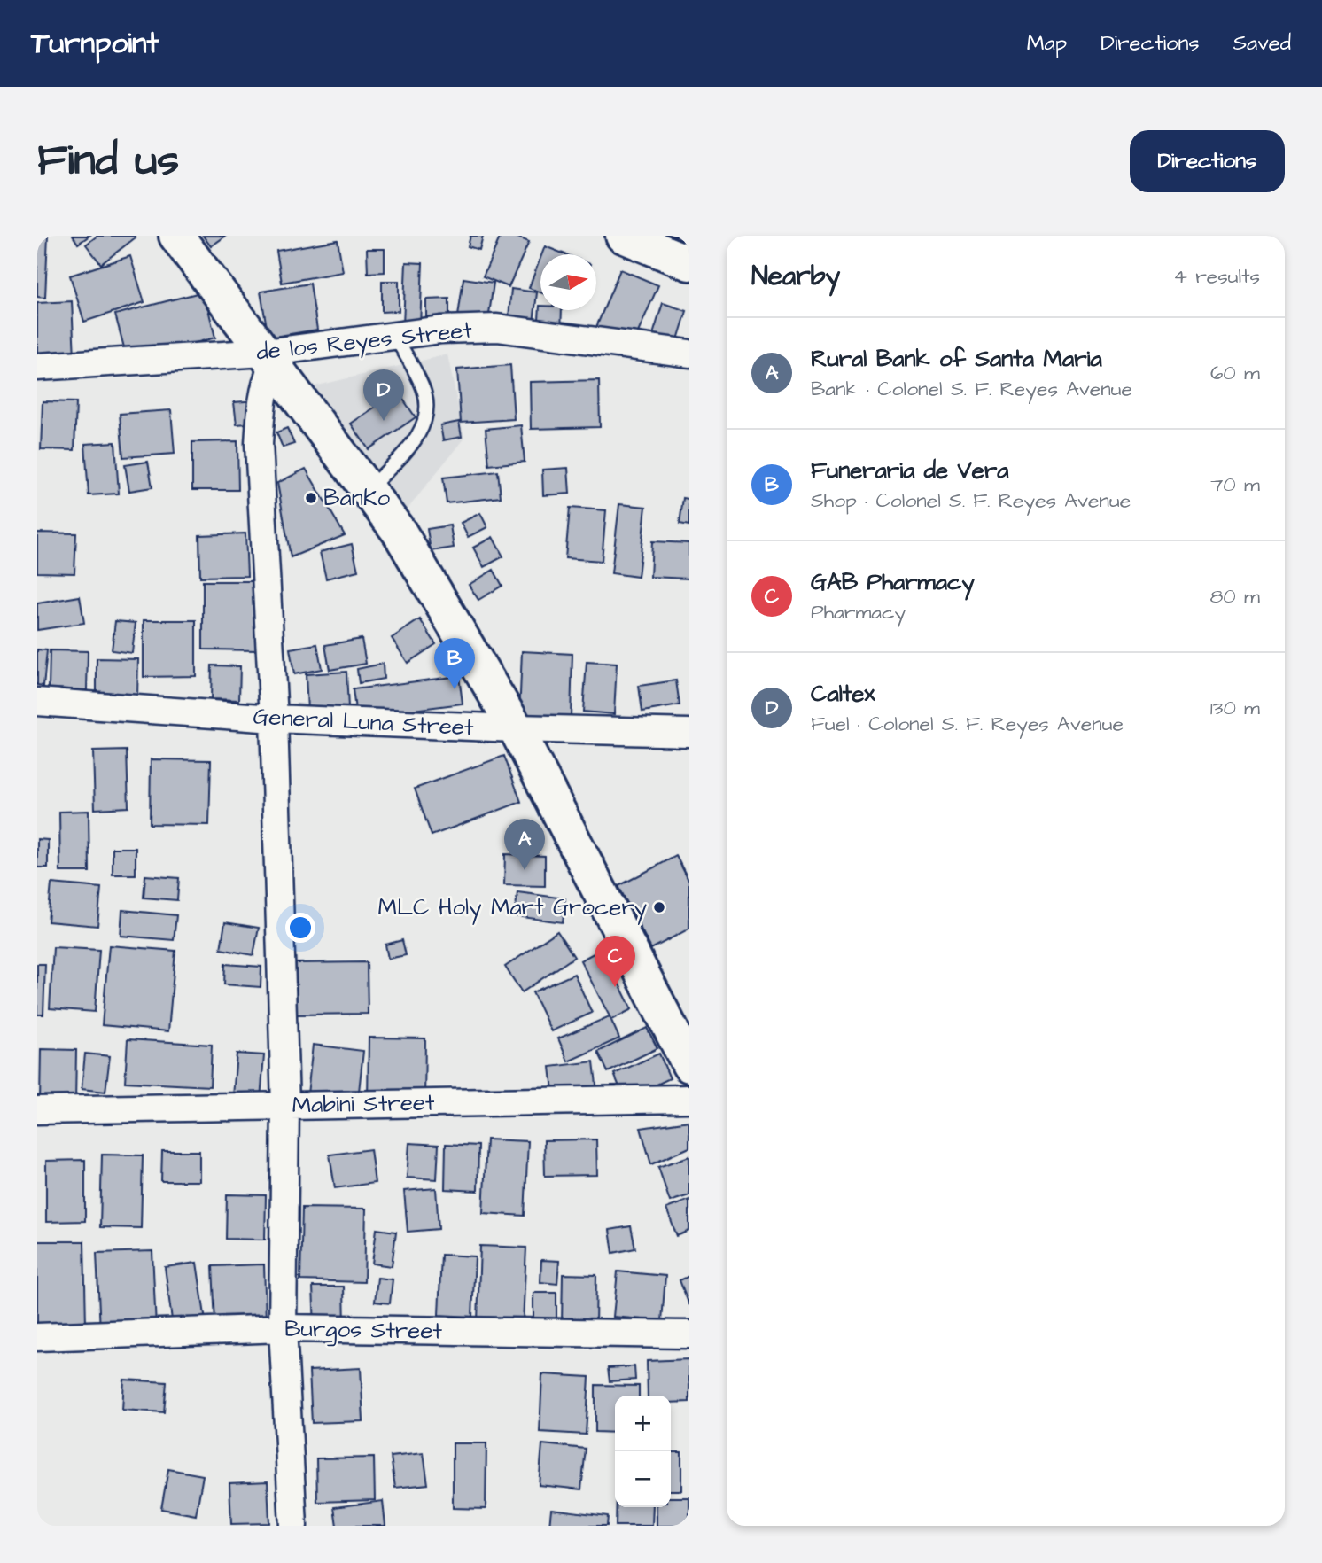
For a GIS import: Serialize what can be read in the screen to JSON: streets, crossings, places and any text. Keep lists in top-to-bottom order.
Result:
{
  "streets": {
    "street": [
      "de los Reyes Street",
      "General Luna Street",
      "Mabini Street",
      "Burgos Street"
    ]
  },
  "places": ["BanKo", "MLC Holy Mart Grocery"],
  "north": "right",
  "page": {
    "header": "Turnpoint",
    "nav": ["Map", "Directions", "Saved"],
    "buttons": "Directions",
    "title": "Find us",
    "heading": ["Nearby", "4 results"],
    "list": [
      {
        "mark": "A",
        "name": "Rural Bank of Santa Maria",
        "note": "Bank · Colonel S. F. Reyes Avenue",
        "value": "60 m"
      },
      {
        "mark": "B",
        "name": "Funeraria de Vera",
        "note": "Shop · Colonel S. F. Reyes Avenue",
        "value": "70 m"
      },
      {
        "mark": "C",
        "name": "GAB Pharmacy",
        "note": "Pharmacy",
        "value": "80 m"
      },
      {
        "mark": "D",
        "name": "Caltex",
        "note": "Fuel · Colonel S. F. Reyes Avenue",
        "value": "130 m"
      }
    ],
    "pins": [
      "D",
      "B",
      "A",
      "C"
    ],
    "map_buttons": ["+", "−"]
  }
}
